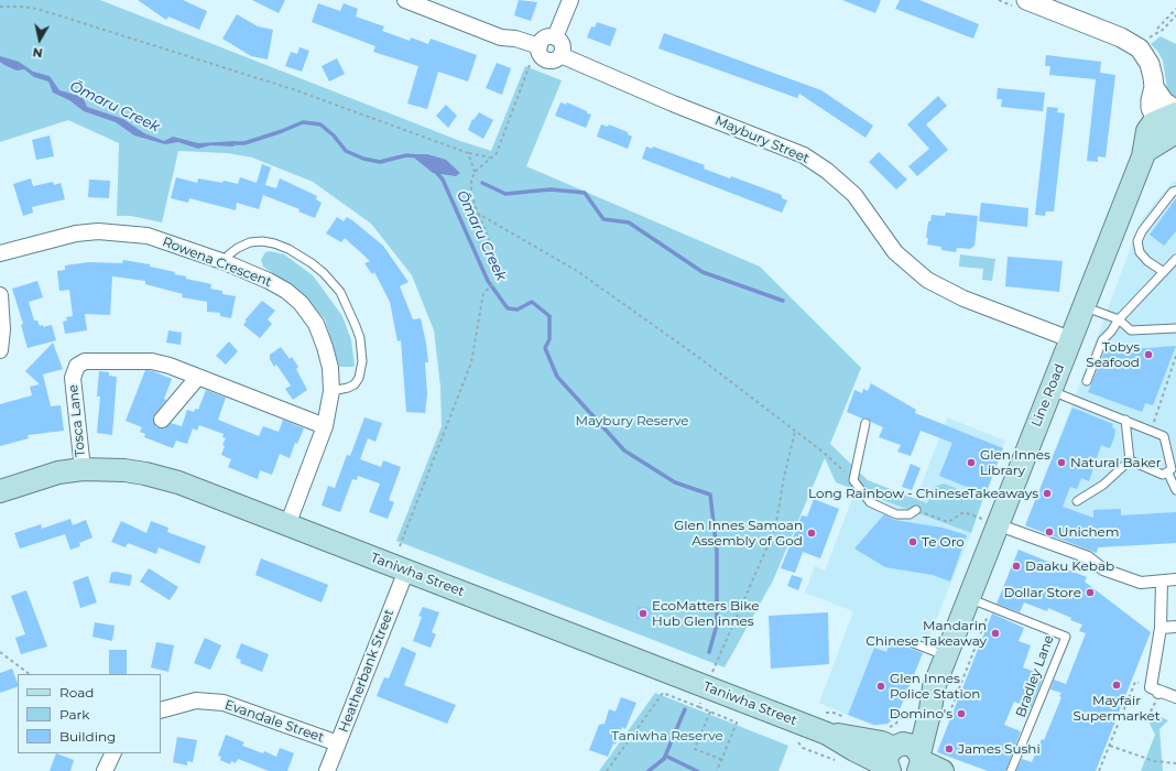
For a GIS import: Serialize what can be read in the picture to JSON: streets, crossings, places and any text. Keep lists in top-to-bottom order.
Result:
{
  "streets": {
    "main road": ["Line Road", "Taniwha Street"],
    "street": [
      "Maybury Street",
      "Rowena Crescent",
      "Tosca Lane",
      "Heatherbank Street",
      "Evandale Street"
    ],
    "lane": ["Bradley Lane"]
  },
  "crossings": [
    ["Maybury Street", "Line Road"],
    ["Rowena Crescent", "Tosca Lane"],
    ["Rowena Crescent", "Taniwha Street"],
    ["Line Road", "Taniwha Street"],
    ["Line Road", "Bradley Lane"],
    ["Tosca Lane", "Taniwha Street"],
    ["Taniwha Street", "Heatherbank Street"],
    ["Heatherbank Street", "Evandale Street"]
  ],
  "water": ["Ōmaru Creek"],
  "parks": ["Maybury Reserve", "Taniwha Reserve"],
  "places": [
    "Tobys Seafood",
    "Glen Innes Library",
    "Natural Baker",
    "Long Rainbow - ChineseTakeaways",
    "Unichem",
    "Glen Innes Samoan Assembly of God",
    "Te Oro",
    "Daaku Kebab",
    "Dollar Store",
    "EcoMatters Bike Hub Glen innes",
    "Mandarin Chinese Takeaway",
    "Mayfair Supermarket",
    "Glen Innes Police Station",
    "Domino's",
    "James Sushi"
  ],
  "legend": ["Road", "Park", "Building"],
  "north": "bottom"
}
